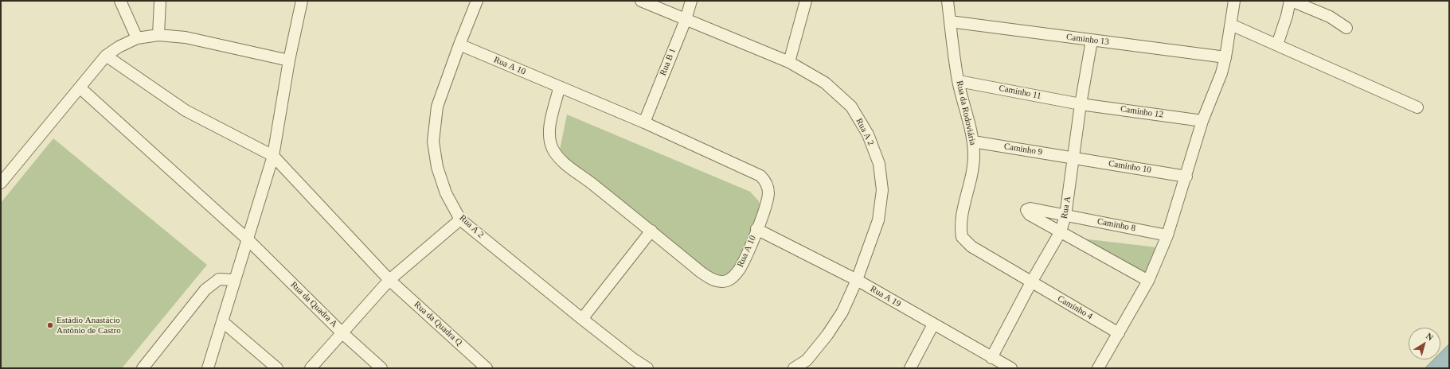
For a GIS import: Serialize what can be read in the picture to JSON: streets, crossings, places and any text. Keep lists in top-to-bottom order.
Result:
{
  "streets": {
    "street": [
      "Caminho 13",
      "Rua B 1",
      "Rua A 10",
      "Caminho 11",
      "Caminho 12",
      "Rua da Rodoviária",
      "Rua A 2",
      "Caminho 9",
      "Caminho 10",
      "Rua A",
      "Caminho 8",
      "Rua A 19",
      "Rua da Quadra A",
      "Caminho 4",
      "Rua da Quadra Q"
    ]
  },
  "crossings": [
    ["Caminho 13", "Rua da Rodoviária"],
    ["Caminho 13", "Rua A"],
    ["Rua B 1", "Rua A 10"],
    ["Rua B 1", "Rua A 2"],
    ["Rua A 10", "Rua A 2"],
    ["Rua A 10", "Rua A 19"],
    ["Caminho 11", "Caminho 12"],
    ["Caminho 11", "Rua da Rodoviária"],
    ["Caminho 11", "Rua A"],
    ["Caminho 12", "Rua A"],
    ["Rua da Rodoviária", "Caminho 9"],
    ["Rua da Rodoviária", "Caminho 4"],
    ["Rua A 2", "Rua A 19"],
    ["Caminho 9", "Caminho 10"],
    ["Caminho 9", "Rua A"],
    ["Caminho 10", "Rua A"],
    ["Rua A", "Caminho 8"],
    ["Rua A", "Rua A 19"],
    ["Rua A", "Caminho 4"]
  ],
  "places": ["Estádio Anastácio Antônio de Castro"],
  "north": "top right"
}
